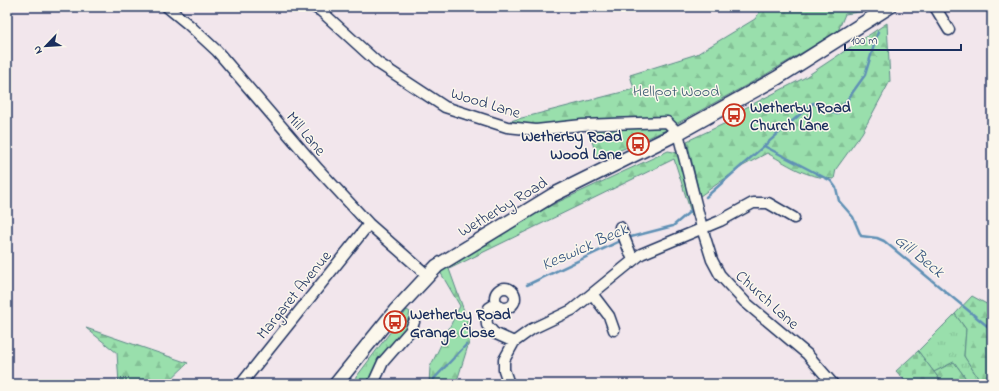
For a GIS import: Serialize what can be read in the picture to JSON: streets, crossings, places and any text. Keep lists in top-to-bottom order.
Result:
{
  "streets": {
    "main road": ["Wetherby Road"],
    "street": [
      "Wood Lane",
      "Mill Lane",
      "Margaret Avenue",
      "Church Lane"
    ]
  },
  "crossings": [
    ["Wood Lane", "Wetherby Road"],
    ["Wood Lane", "Church Lane"],
    ["Mill Lane", "Wetherby Road"],
    ["Mill Lane", "Margaret Avenue"],
    ["Wetherby Road", "Church Lane"]
  ],
  "water": ["Keswick Beck", "Gill Beck"],
  "parks": ["Hellpot Wood"],
  "places": {
    "bus stop": ["Wetherby Road Church Lane", "Wetherby Road Wood Lane", "Wetherby Road Grange Close"]
  },
  "scale_bar": "100 m",
  "north": "bottom left"
}
